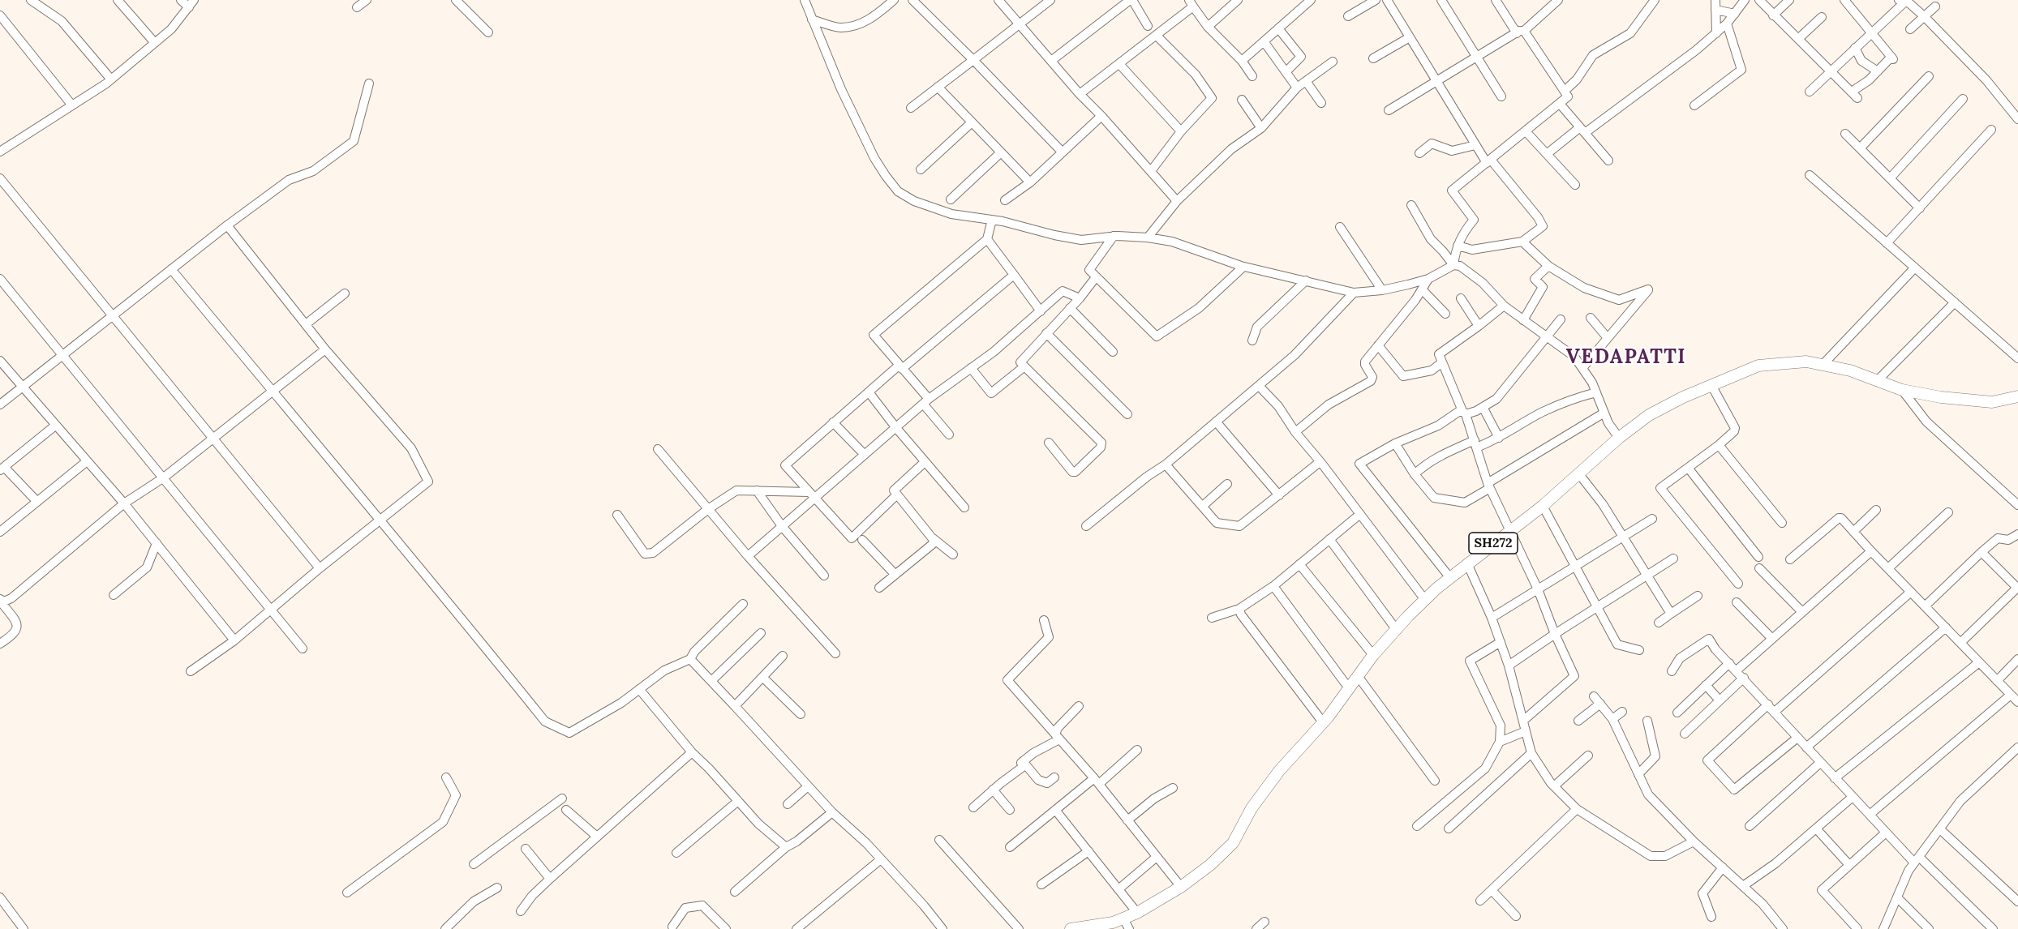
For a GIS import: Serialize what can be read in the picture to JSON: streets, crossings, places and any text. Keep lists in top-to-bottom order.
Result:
{
  "streets": {
    "main road": ["SH272"]
  },
  "districts": ["VEDAPATTI"]
}
